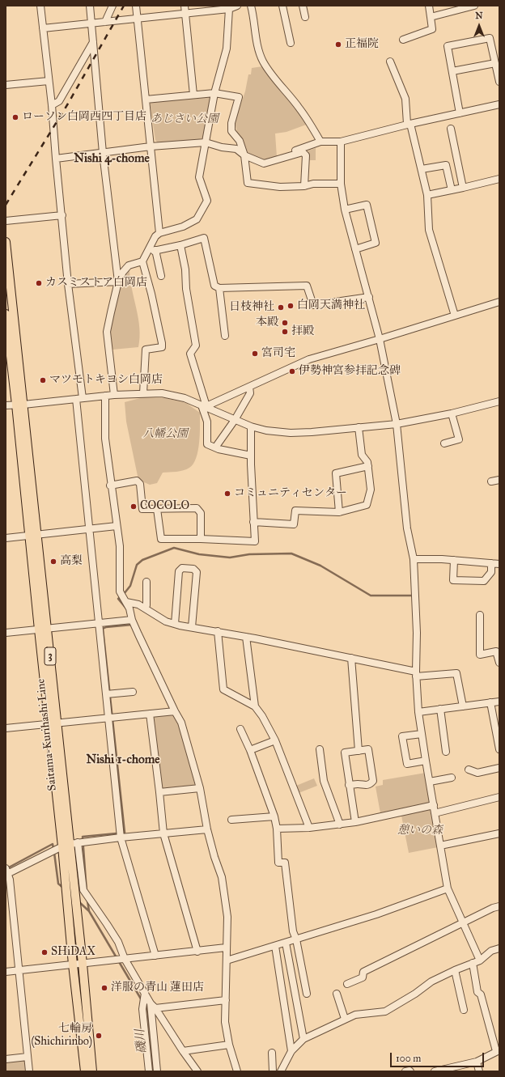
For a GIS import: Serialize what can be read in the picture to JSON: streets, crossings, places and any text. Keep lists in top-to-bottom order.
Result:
{
  "streets": {
    "main road": ["3", "Saitama-Kurihashi Line"]
  },
  "districts": ["Nishi 4-chome", "Nishi 1-chome"],
  "water": ["磯川"],
  "parks": ["あじさい公園", "八幡公園", "憩いの森"],
  "places": [
    "正福院",
    "ローソン白岡西四丁目店",
    "カスミストア白岡店",
    "白岡天満神社",
    "日枝神社",
    "本殿",
    "拝殿",
    "宮司宅",
    "伊勢神宮参拝記念碑",
    "マツモトキヨシ白岡店",
    "コミュニティセンター",
    "COCOLO",
    "高梨",
    "SHiDAX",
    "洋服の青山 蓮田店",
    "七輪房 (Shichirinbo)"
  ],
  "scale_bar": "100 m",
  "north": "top"
}
